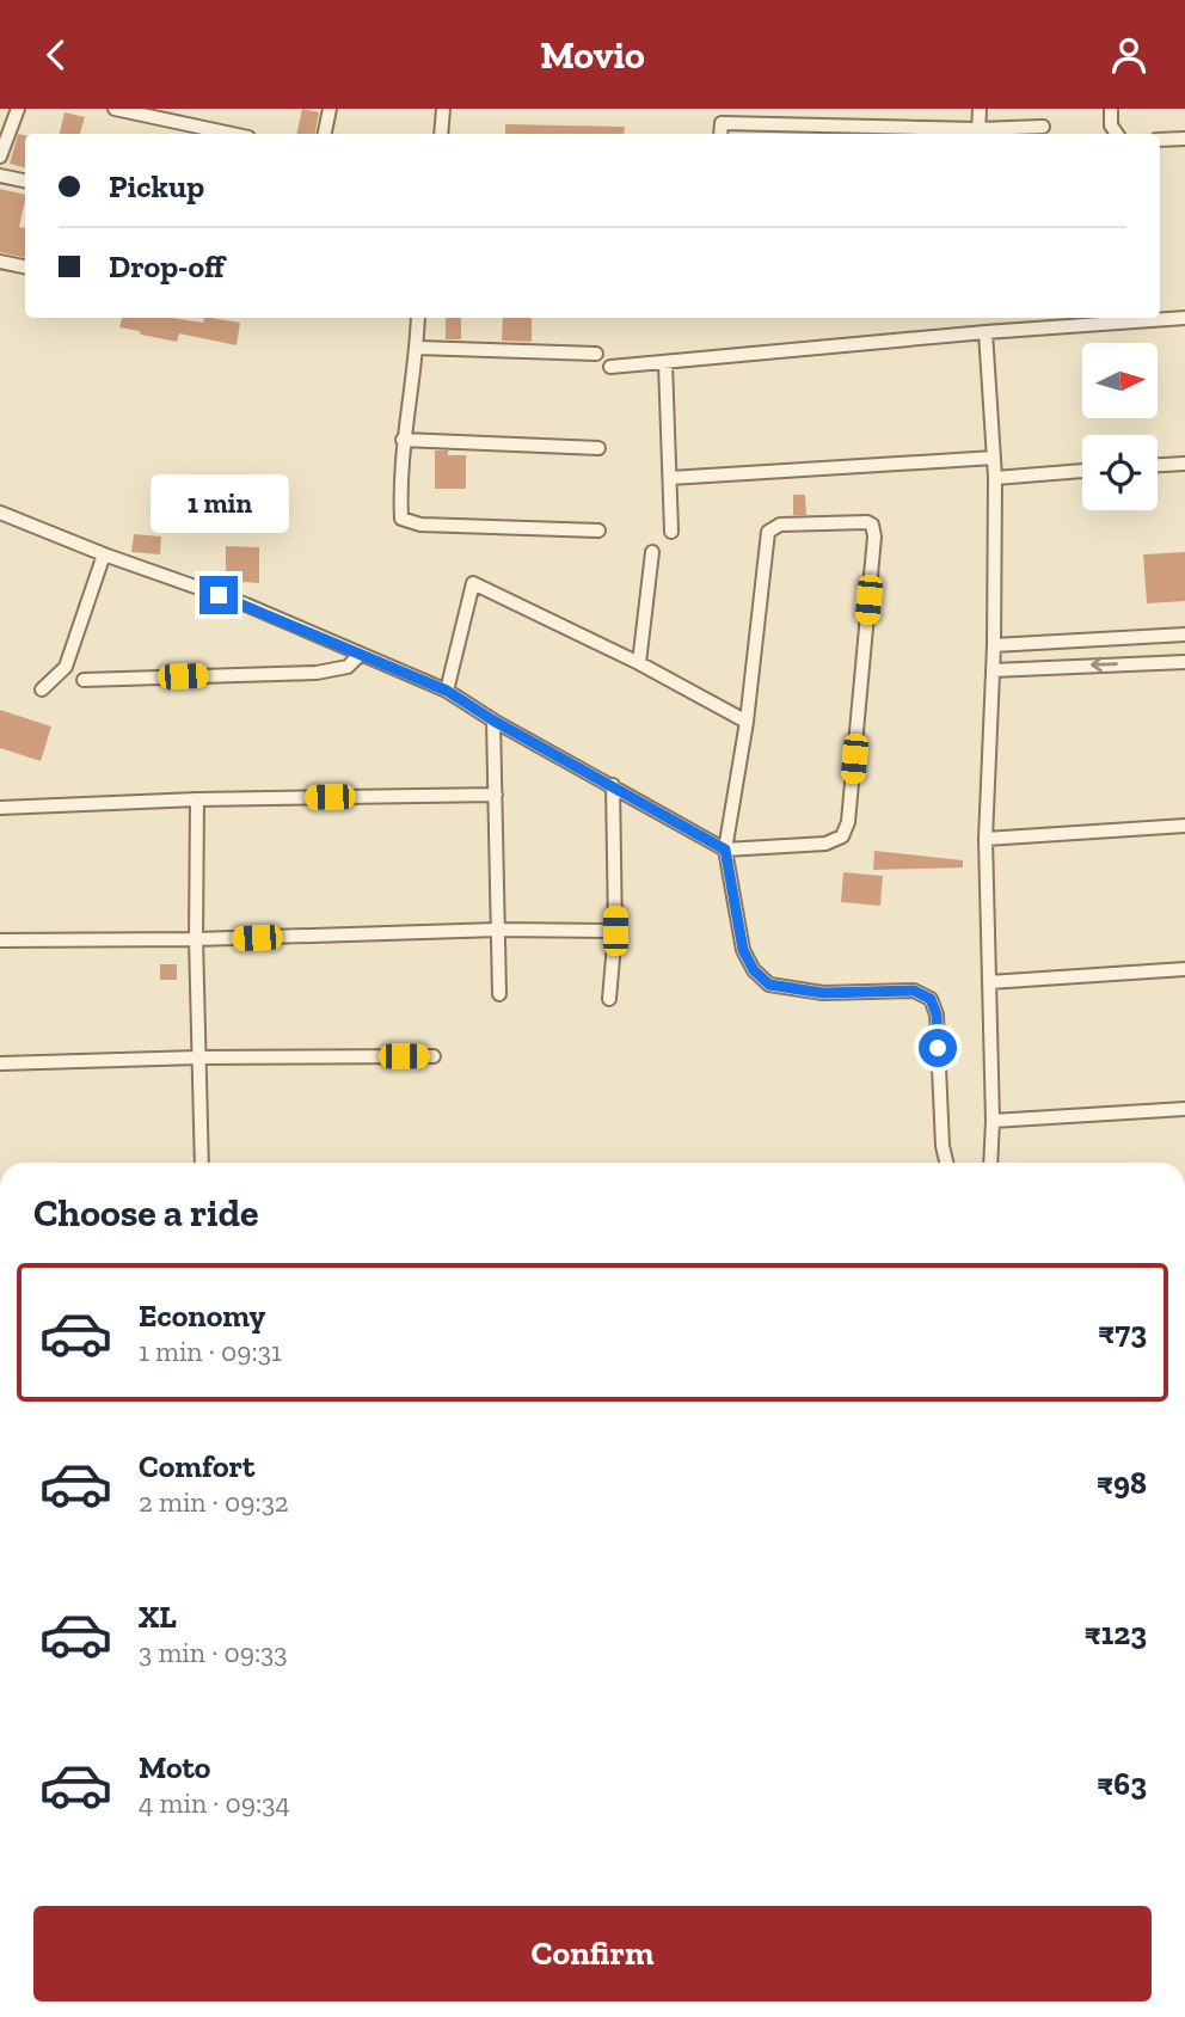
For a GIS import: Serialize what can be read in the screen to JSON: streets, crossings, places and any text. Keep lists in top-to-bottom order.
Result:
{
  "north": "right",
  "page": {
    "header": "Movio",
    "banner": ["Pickup", "Drop-off"],
    "bubble": "1 min",
    "heading": "Choose a ride",
    "list": [
      {
        "name": "Economy",
        "note": "1 min · 09:31",
        "value": "₹73"
      },
      {
        "name": "Comfort",
        "note": "2 min · 09:32",
        "value": "₹98"
      },
      {
        "name": "XL",
        "note": "3 min · 09:33",
        "value": "₹123"
      },
      {
        "name": "Moto",
        "note": "4 min · 09:34",
        "value": "₹63"
      }
    ],
    "buttons": "Confirm"
  }
}
